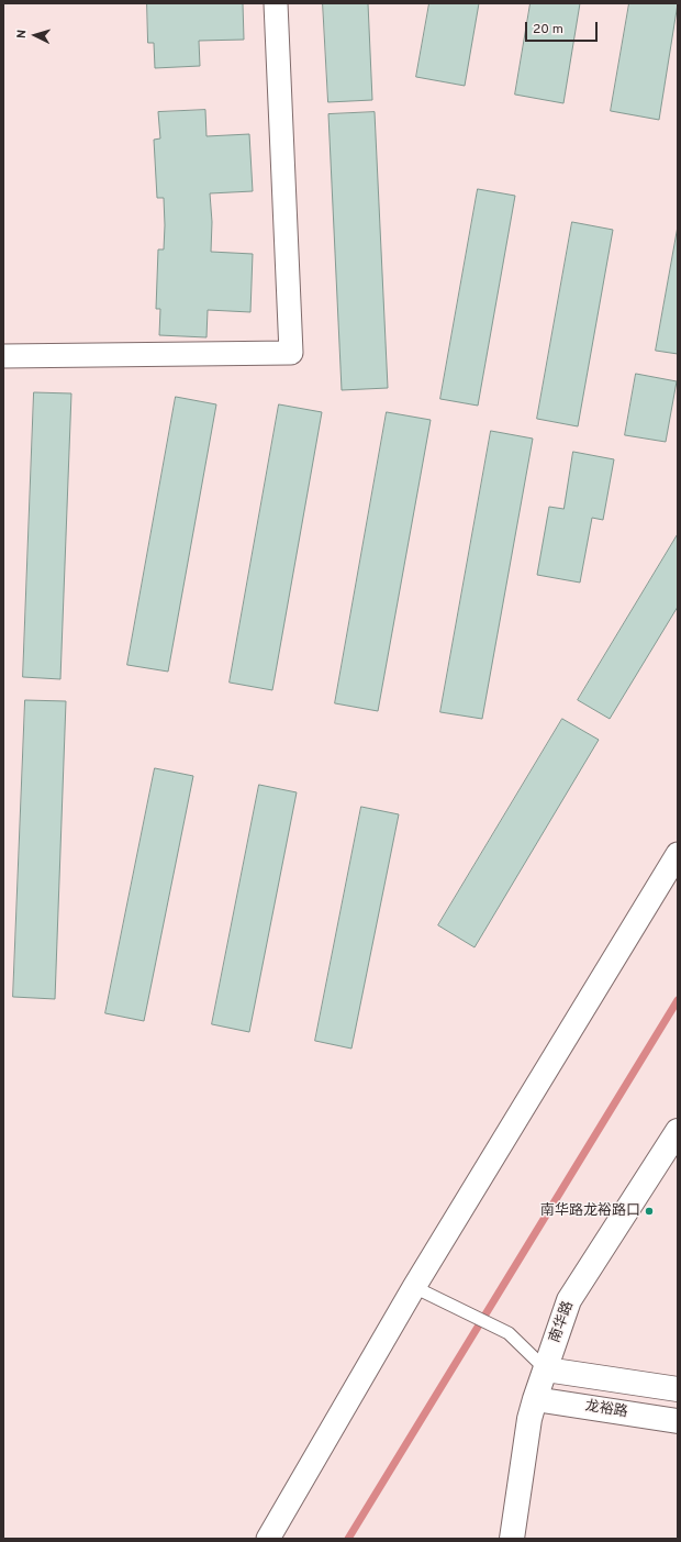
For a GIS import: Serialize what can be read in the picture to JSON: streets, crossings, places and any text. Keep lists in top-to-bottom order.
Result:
{
  "streets": {
    "street": ["南华路", "龙裕路"]
  },
  "crossings": [
    ["南华路", "龙裕路"]
  ],
  "places": ["南华路龙裕路口"],
  "scale_bar": "20 m",
  "north": "left"
}
